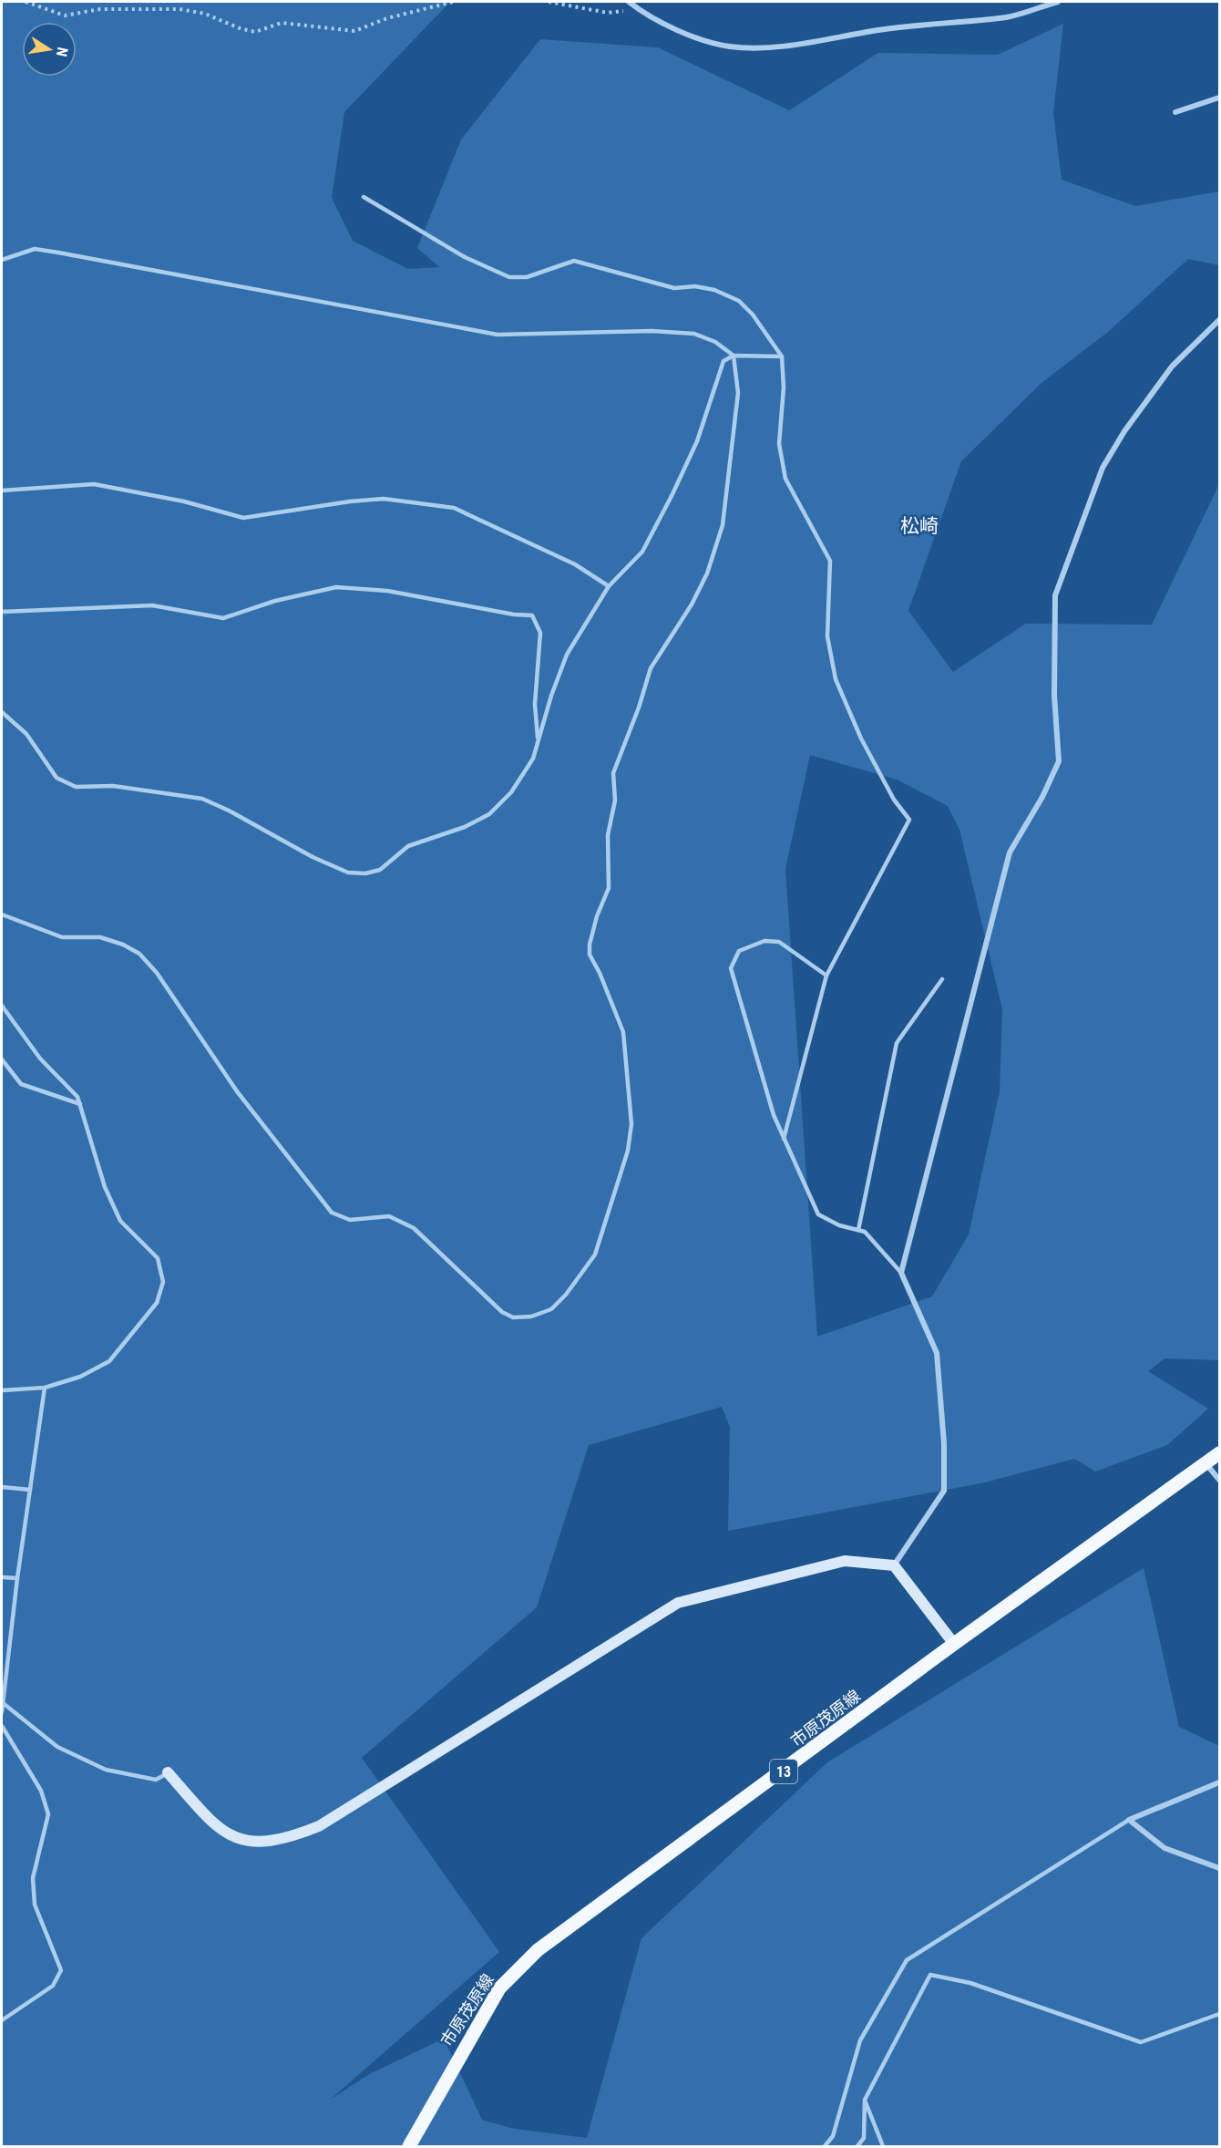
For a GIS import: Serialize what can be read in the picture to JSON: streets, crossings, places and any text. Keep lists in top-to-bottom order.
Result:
{
  "streets": {
    "main road": ["市原茂原線", "13"]
  },
  "districts": ["松崎"],
  "north": "right"
}
